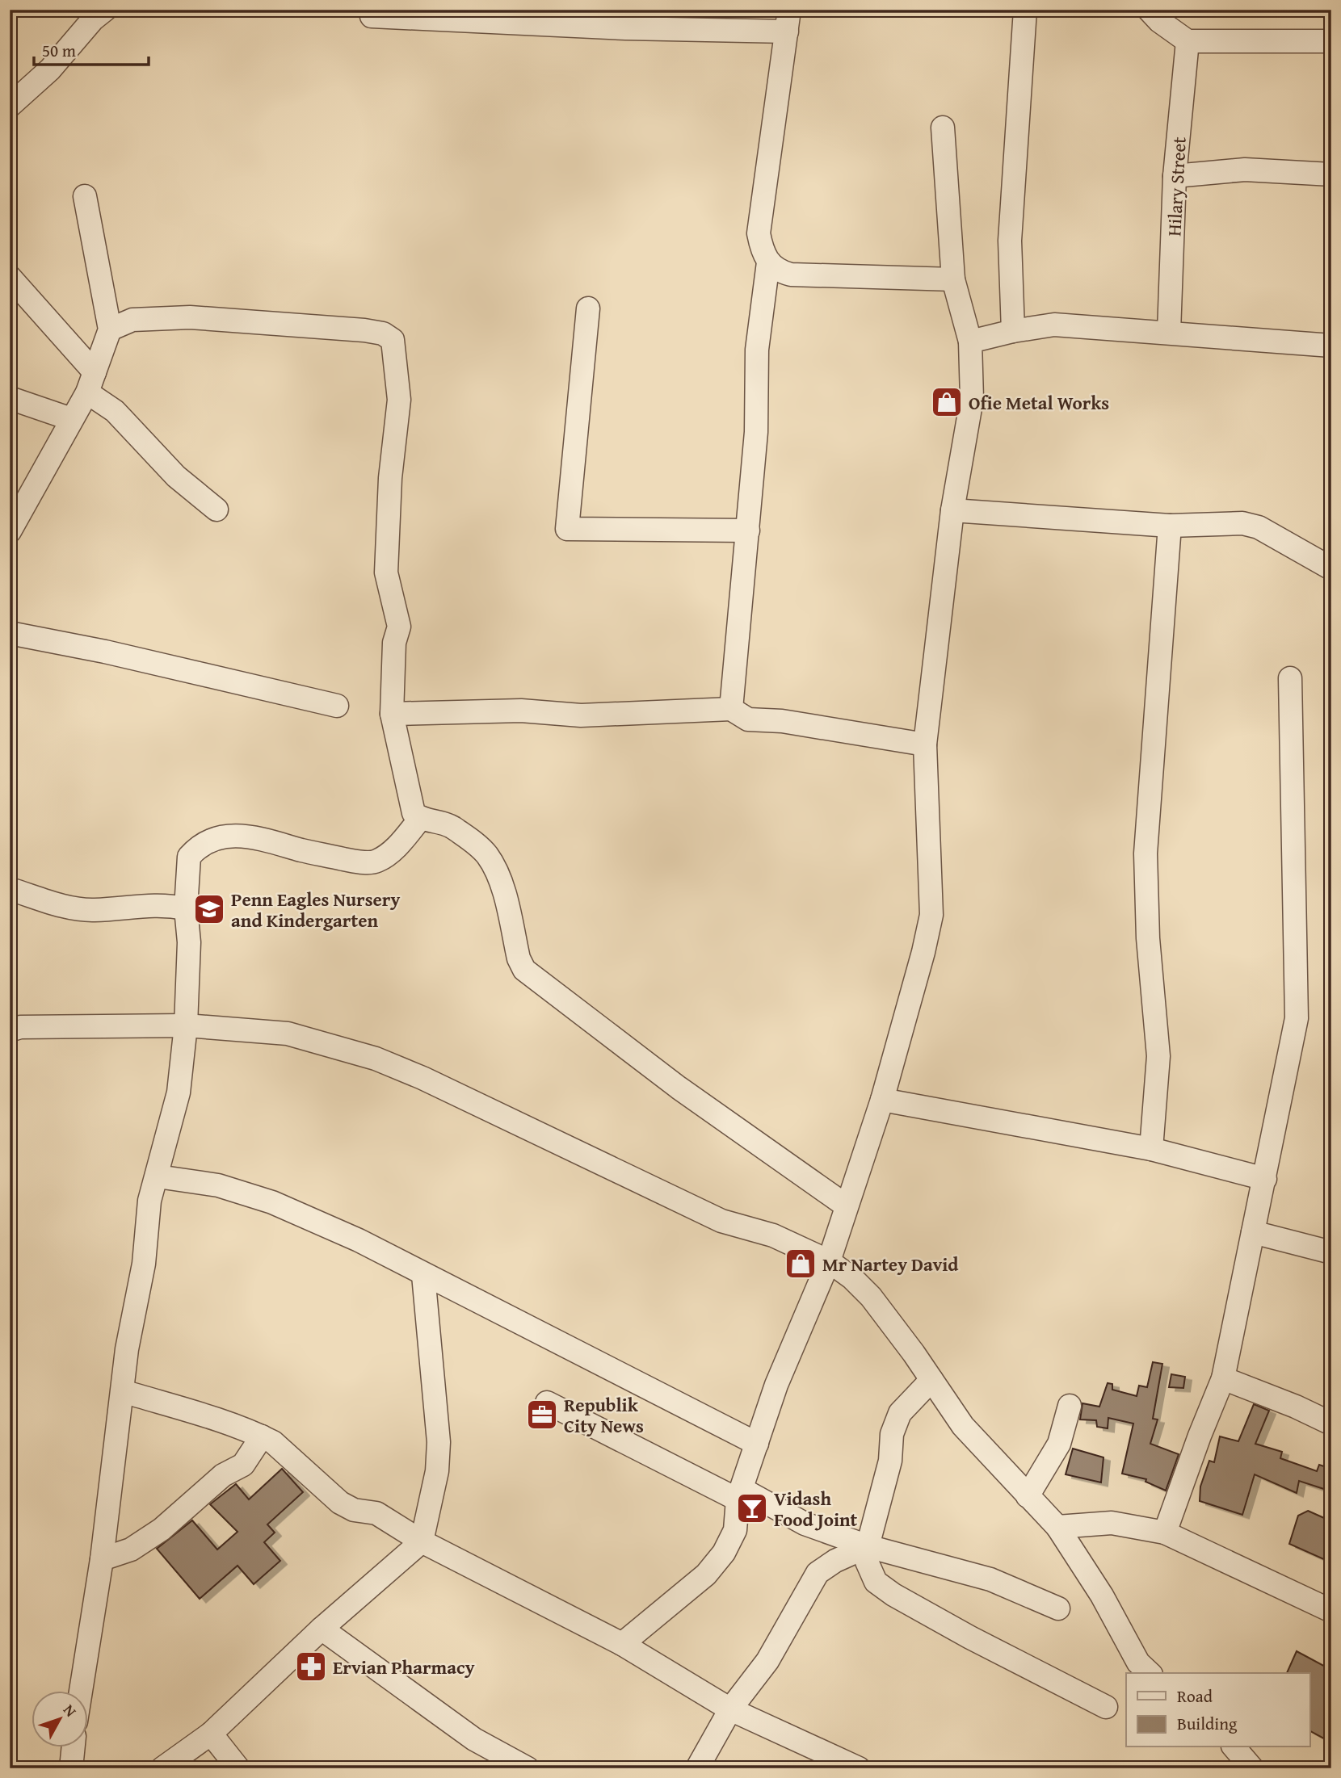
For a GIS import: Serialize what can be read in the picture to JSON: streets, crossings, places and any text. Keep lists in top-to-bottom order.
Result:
{
  "streets": {
    "street": ["Hilary Street"]
  },
  "places": {
    "shop": ["Ofie Metal Works", "Mr Nartey David"],
    "school or university": ["Penn Eagles Nursery and Kindergarten"],
    "office": ["Republik City News"],
    "bar": ["Vidash Food Joint"],
    "pharmacy": ["Ervian Pharmacy"]
  },
  "legend": ["Road", "Building"],
  "scale_bar": "50 m",
  "north": "top right"
}
